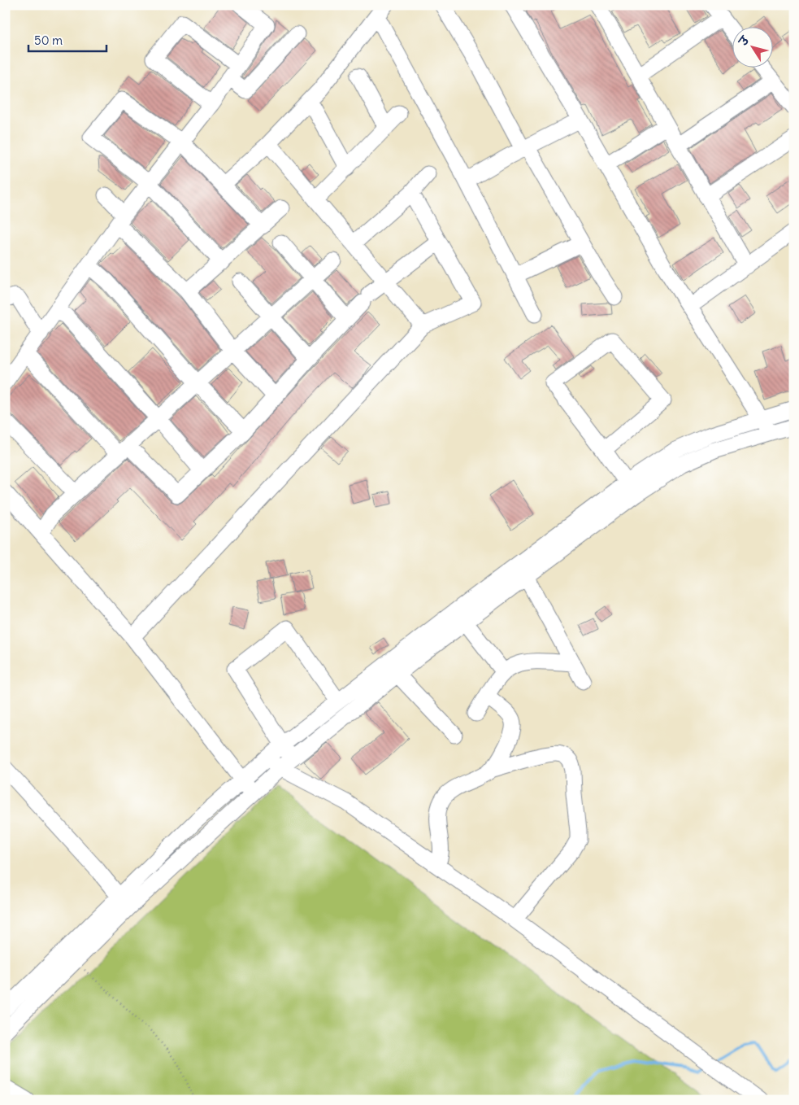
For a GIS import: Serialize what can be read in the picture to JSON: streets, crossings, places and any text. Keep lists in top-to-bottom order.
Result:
{
  "scale_bar": "50 m",
  "north": "top left"
}
